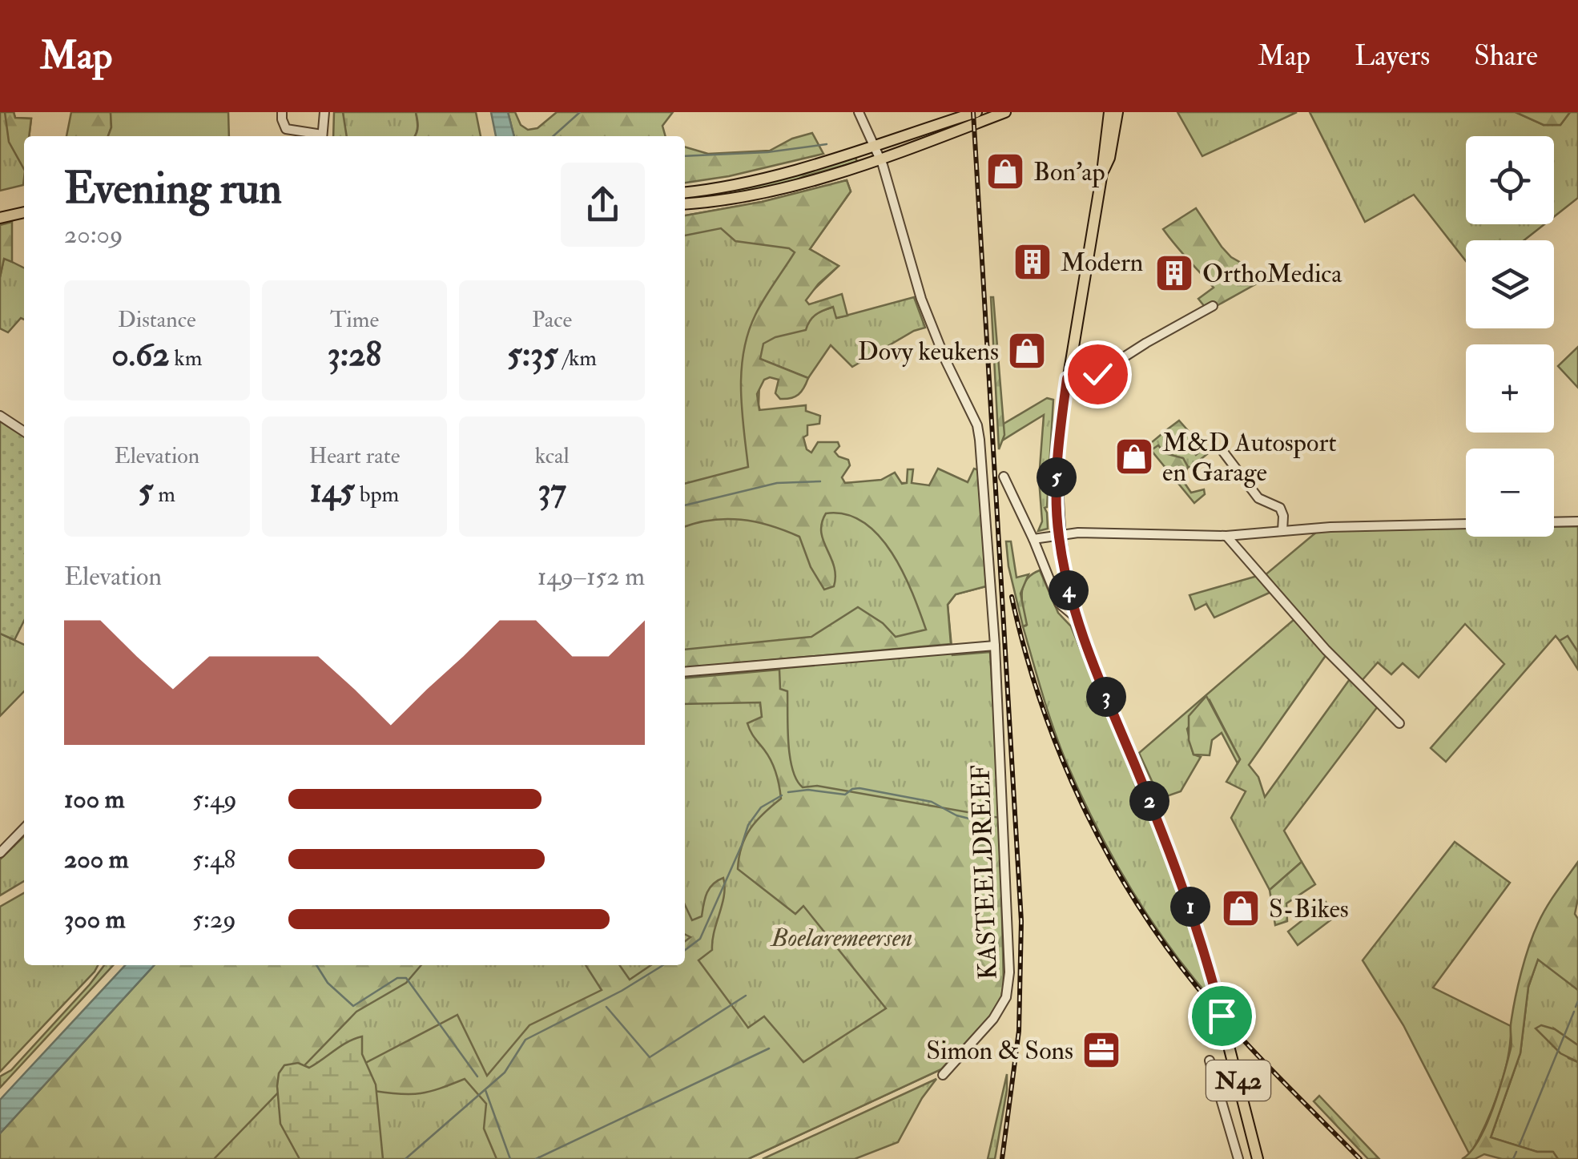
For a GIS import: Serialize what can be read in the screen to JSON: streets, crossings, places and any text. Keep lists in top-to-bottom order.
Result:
{
  "streets": {
    "main road": ["N42"],
    "street": ["KASTEELDREEF"]
  },
  "parks": ["Boelaremeersen"],
  "places": {
    "shop": [
      "Bon'ap",
      "Dovy keukens",
      "M&D Autosport en Garage",
      "S-Bikes"
    ],
    "building": ["Modern", "OrthoMedica"],
    "office": ["Simon & Sons"]
  },
  "page": {
    "header": "Map",
    "nav": ["Map", "Layers", "Share"],
    "map_buttons": ["+", "−"],
    "heading": ["Evening run", "20:09"],
    "stats": [
      ["Distance", "0.62 km"],
      ["Time", "3:28"],
      ["Pace", "5:35 /km"],
      ["Elevation", "5 m"],
      ["Heart rate", "145 bpm"],
      ["kcal", "37"]
    ],
    "pins": [
      "5",
      "4",
      "3",
      "2",
      "1"
    ],
    "chart": ["Elevation", "149–152 m"],
    "list": [
      {
        "name": "100 m",
        "note": "5:49"
      },
      {
        "name": "200 m",
        "note": "5:48"
      },
      {
        "name": "300 m",
        "note": "5:29"
      }
    ]
  }
}
